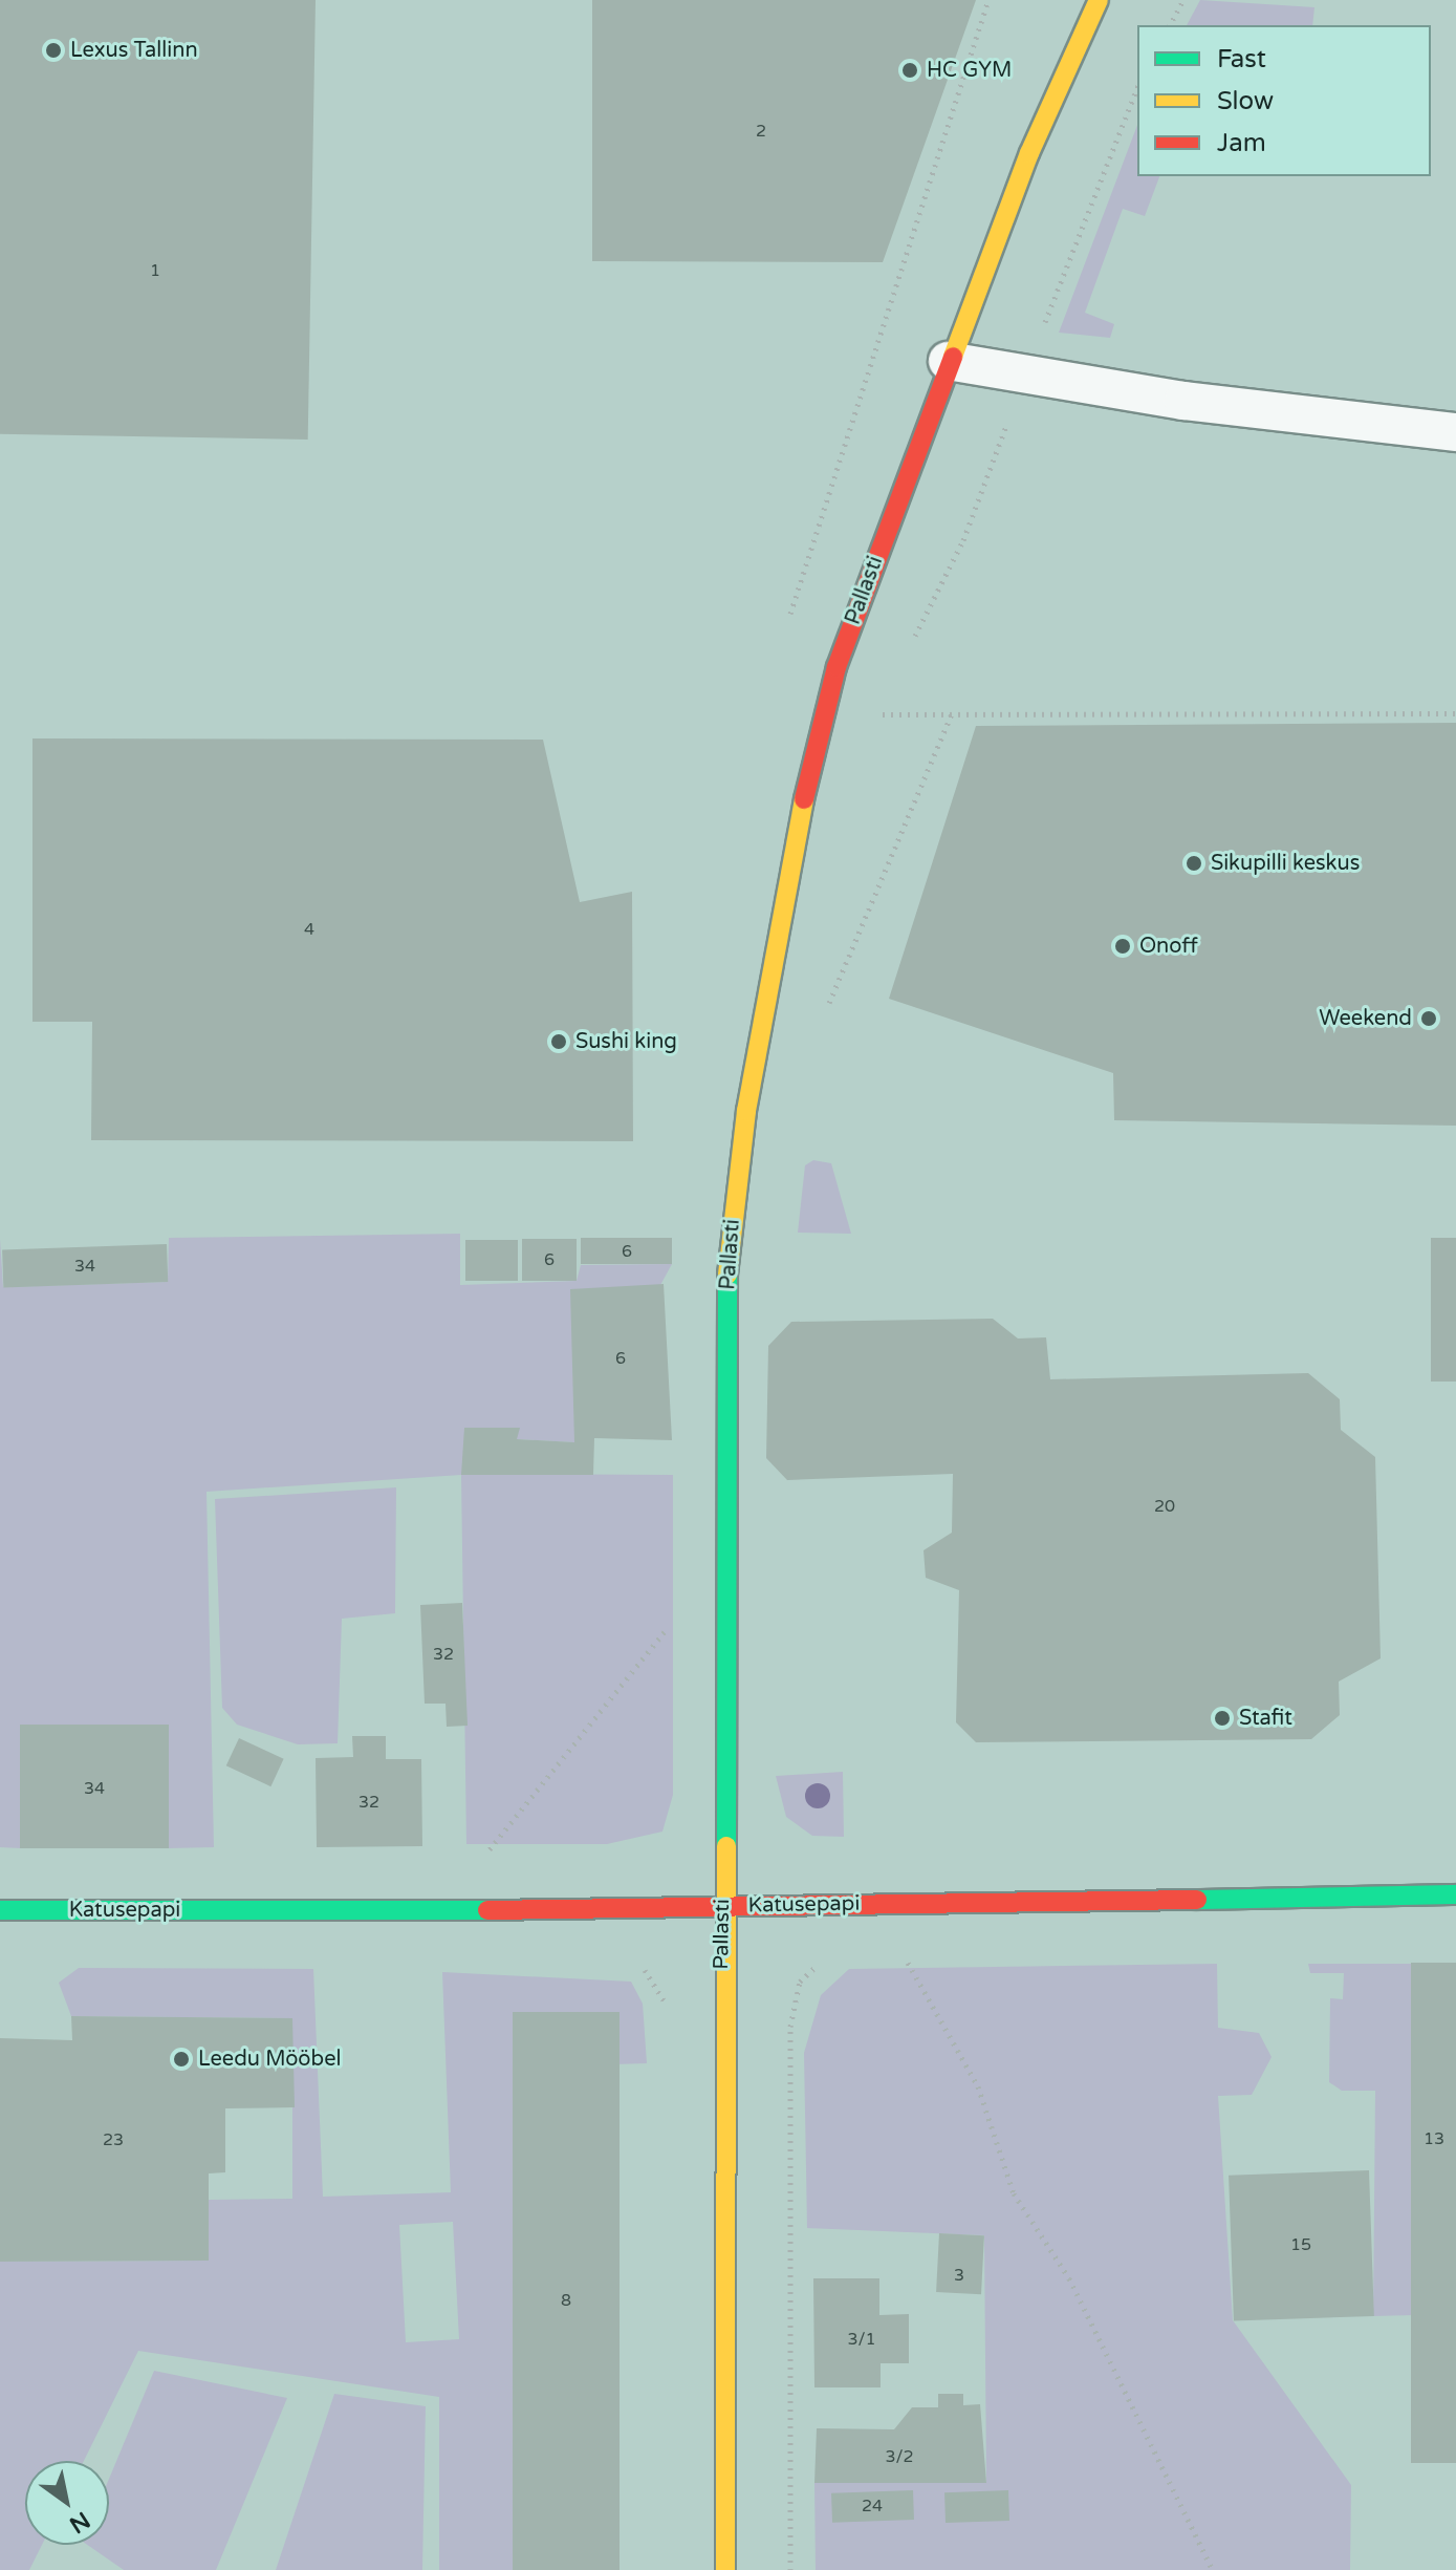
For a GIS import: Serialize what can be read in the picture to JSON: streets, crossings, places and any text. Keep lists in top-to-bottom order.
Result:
{
  "streets": {
    "street": ["Pallasti", "Katusepapi"]
  },
  "crossings": [
    ["Pallasti", "Katusepapi"]
  ],
  "places": [
    "Lexus Tallinn",
    "HC GYM",
    "Sikupilli keskus",
    "Onoff",
    "Weekend",
    "Sushi king",
    "Stafit",
    "Leedu Mööbel"
  ],
  "house_numbers": [
    "2",
    "1",
    "4",
    "6",
    "6",
    "34",
    "6",
    "20",
    "32",
    "34",
    "32",
    "13",
    "23",
    "15",
    "3",
    "8",
    "3/1",
    "3/2",
    "24"
  ],
  "legend": ["Fast", "Slow", "Jam"],
  "north": "bottom right"
}
